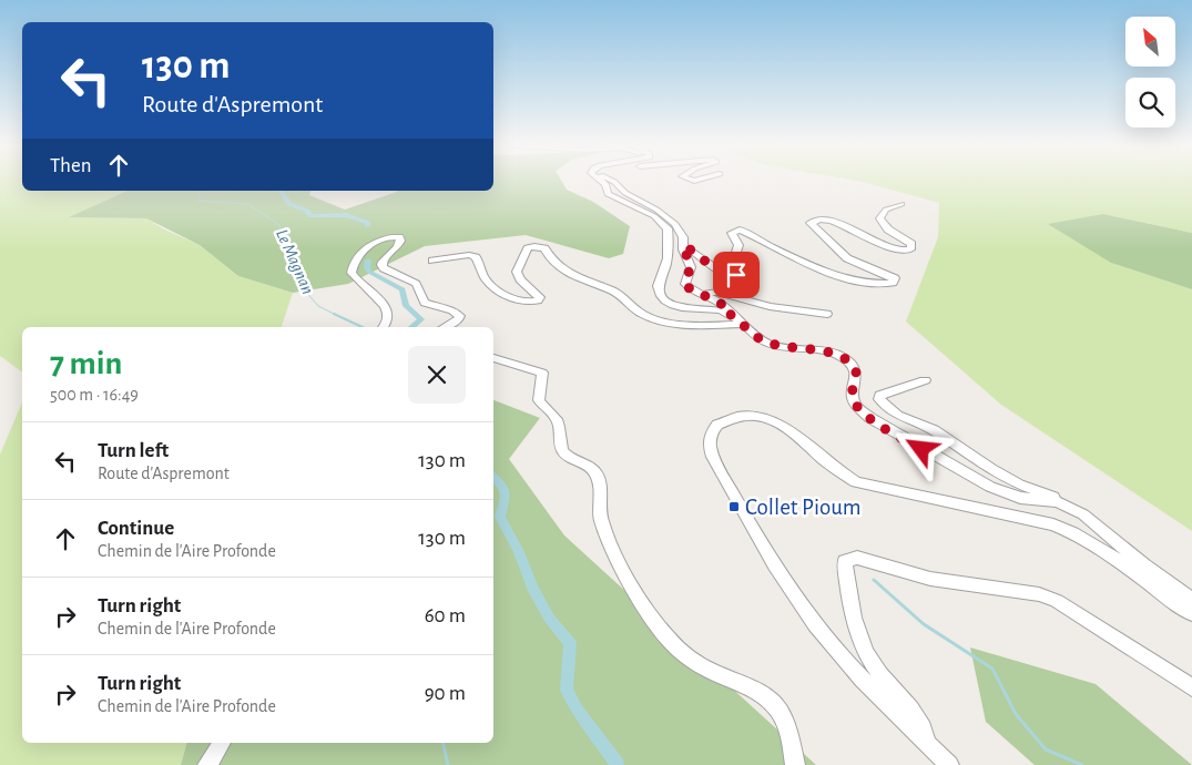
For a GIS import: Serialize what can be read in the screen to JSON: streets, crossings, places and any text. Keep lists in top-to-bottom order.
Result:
{
  "water": ["Le Magnan"],
  "places": {
    "transit": ["Collet Pioum"]
  },
  "north": "top left",
  "page": {
    "turn": ["130 m", "Route d'Aspremont"],
    "then": "Then",
    "heading": ["7 min", "500 m · 16:49"],
    "list": [
      {
        "name": "Turn left",
        "note": "Route d'Aspremont",
        "value": "130 m"
      },
      {
        "name": "Continue",
        "note": "Chemin de l'Aire Profonde",
        "value": "130 m"
      },
      {
        "name": "Turn right",
        "note": "Chemin de l'Aire Profonde",
        "value": "60 m"
      },
      {
        "name": "Turn right",
        "note": "Chemin de l'Aire Profonde",
        "value": "90 m"
      }
    ]
  }
}
